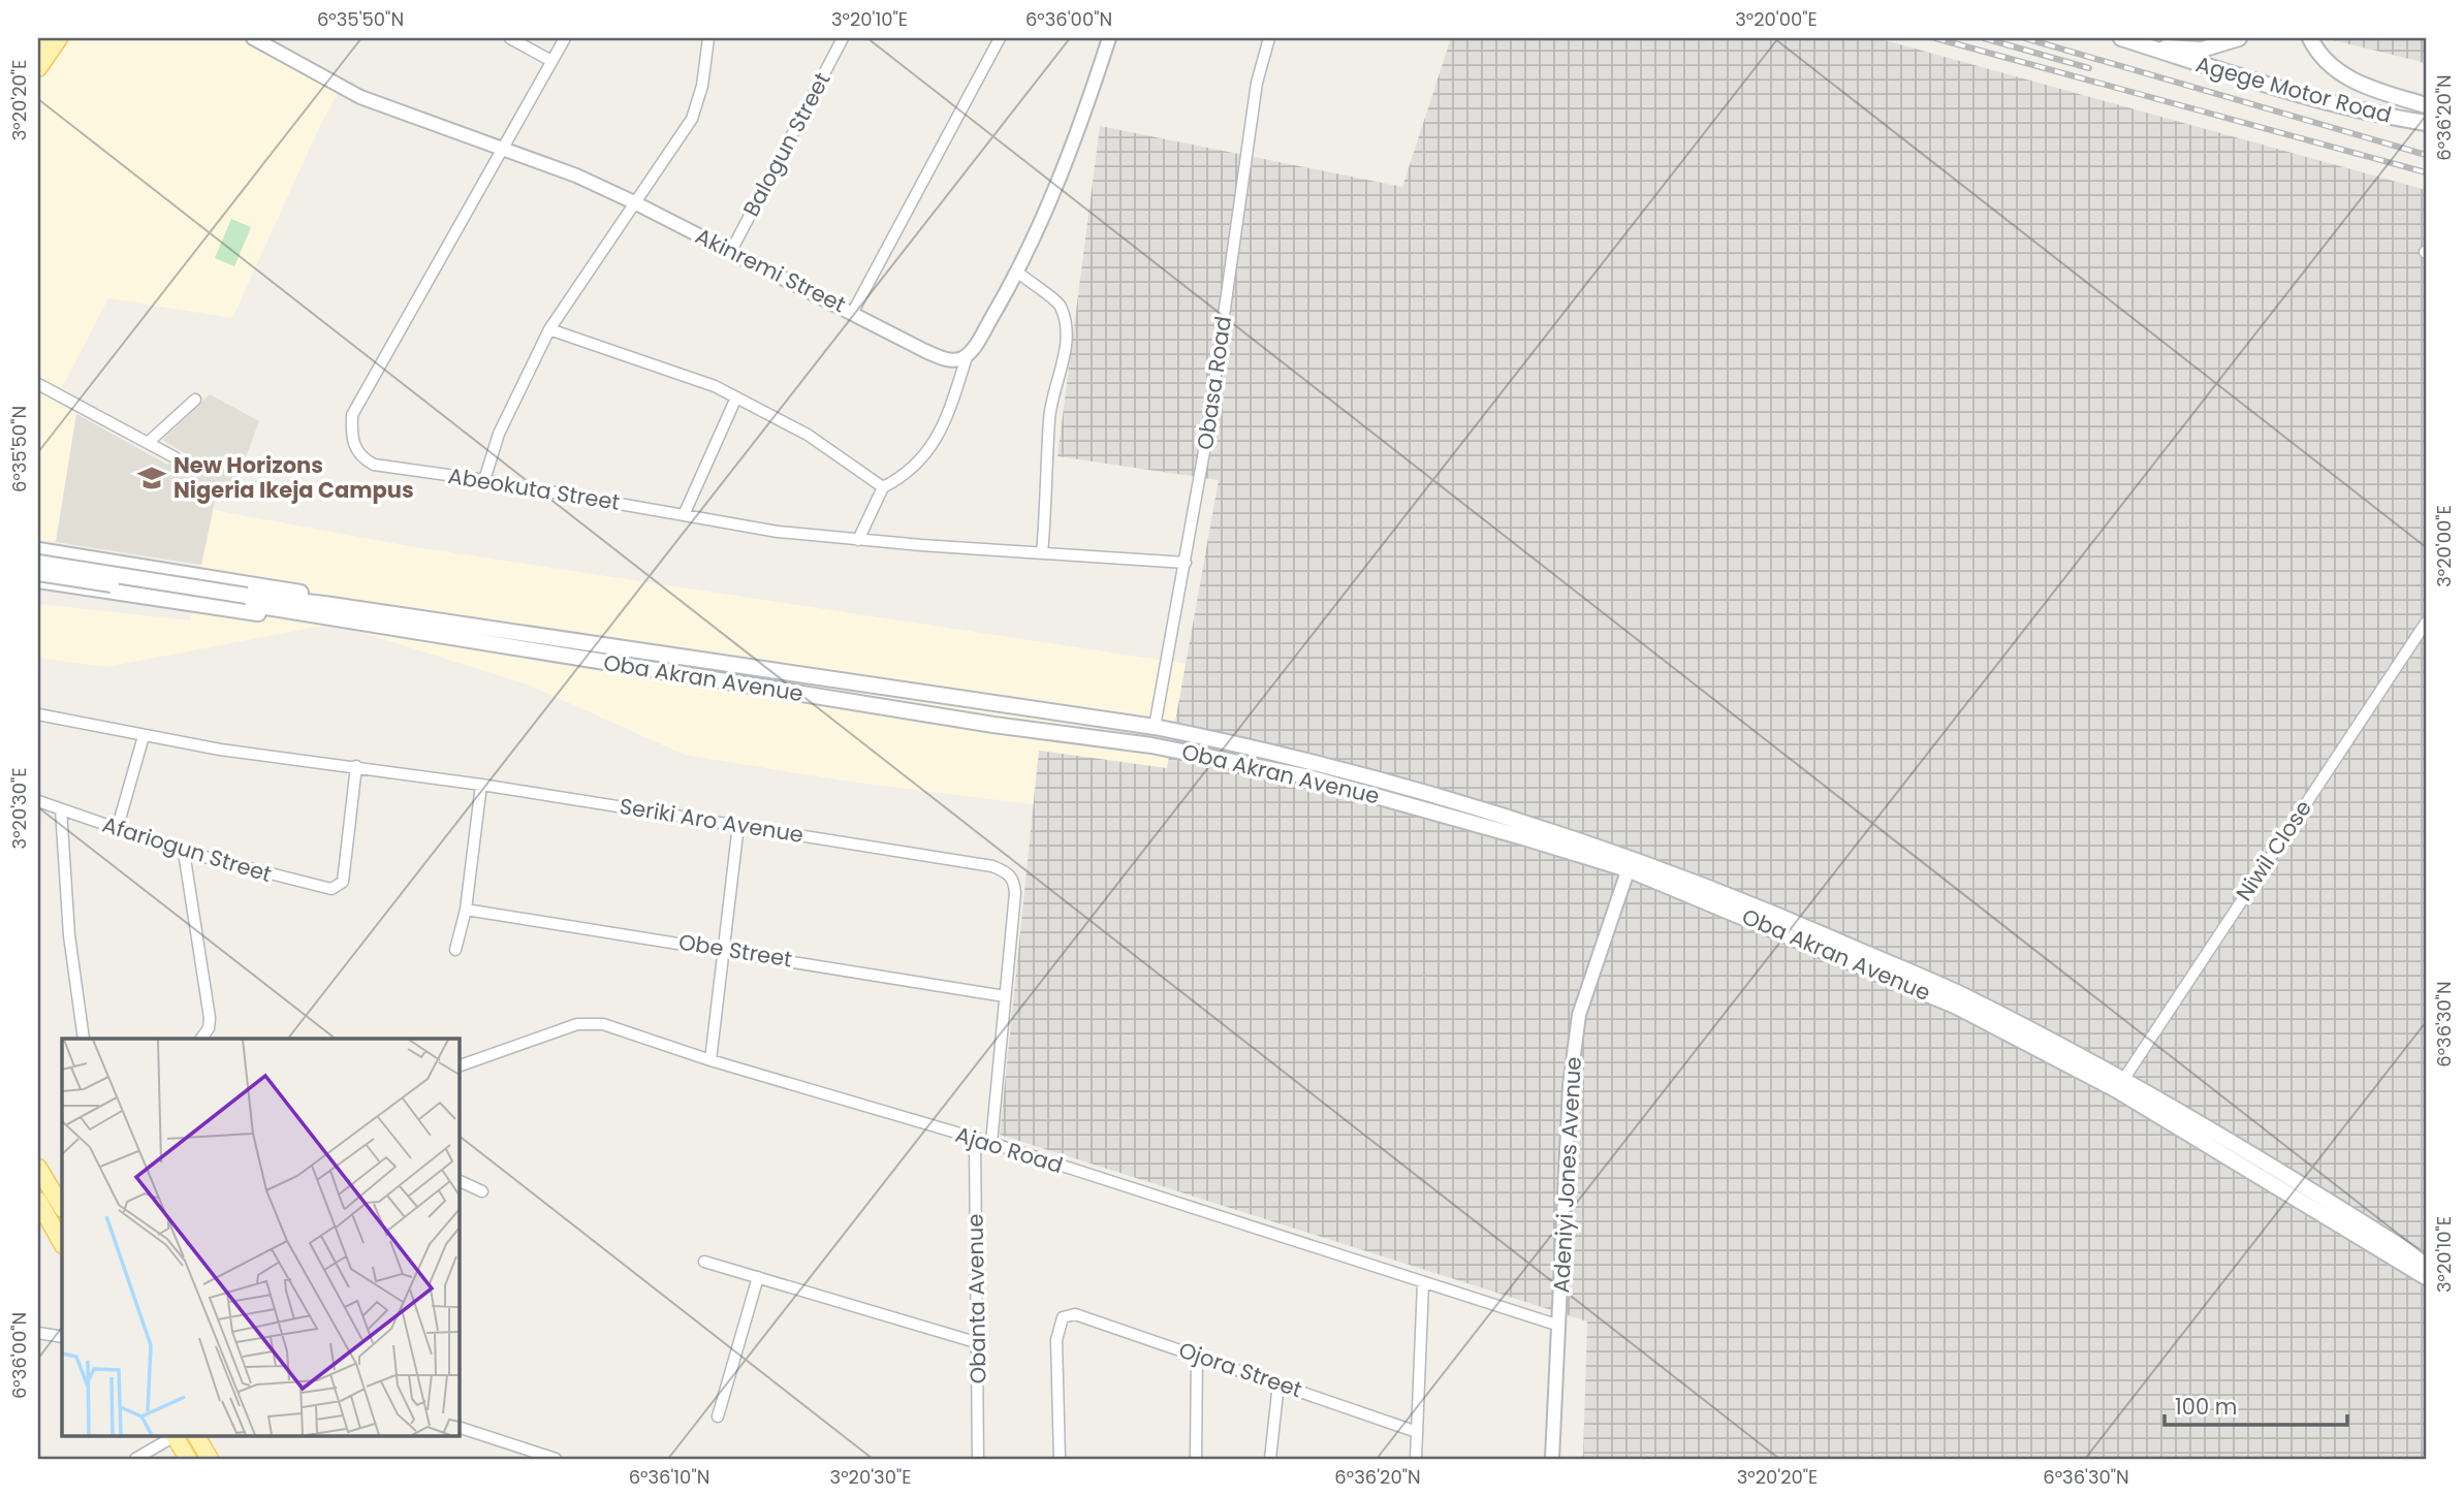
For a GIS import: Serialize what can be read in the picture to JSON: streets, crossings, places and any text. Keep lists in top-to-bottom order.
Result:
{
  "streets": {
    "main road": ["Agege Motor Road", "Oba Akran Avenue"],
    "street": [
      "Balogun Street",
      "Akinremi Street",
      "Obasa Road",
      "Abeokuta Street",
      "Seriki Aro Avenue",
      "Afariogun Street",
      "Niwil Close",
      "Obe Street",
      "Ajao Road",
      "Adeniyi Jones Avenue",
      "Obanta Avenue",
      "Ojora Street"
    ]
  },
  "crossings": [
    ["Balogun Street", "Akinremi Street"],
    ["Akinremi Street", "Abeokuta Street"],
    ["Obasa Road", "Abeokuta Street"],
    ["Obasa Road", "Oba Akran Avenue"],
    ["Oba Akran Avenue", "Niwil Close"],
    ["Oba Akran Avenue", "Adeniyi Jones Avenue"],
    ["Seriki Aro Avenue", "Afariogun Street"],
    ["Seriki Aro Avenue", "Obe Street"],
    ["Seriki Aro Avenue", "Ajao Road"],
    ["Ajao Road", "Adeniyi Jones Avenue"],
    ["Ajao Road", "Obanta Avenue"]
  ],
  "places": {
    "school or university": ["New Horizons Nigeria Ikeja Campus"]
  },
  "scale_bar": "100 m",
  "coordinates": [
    "6°35'50\"N",
    "3°20'10\"E",
    "6°36'00\"N",
    "3°20'00\"E",
    "3°20'20\"E",
    "6°36'20\"N",
    "3°20'30\"E",
    "6°36'30\"N",
    "6°36'10\"N"
  ]
}
